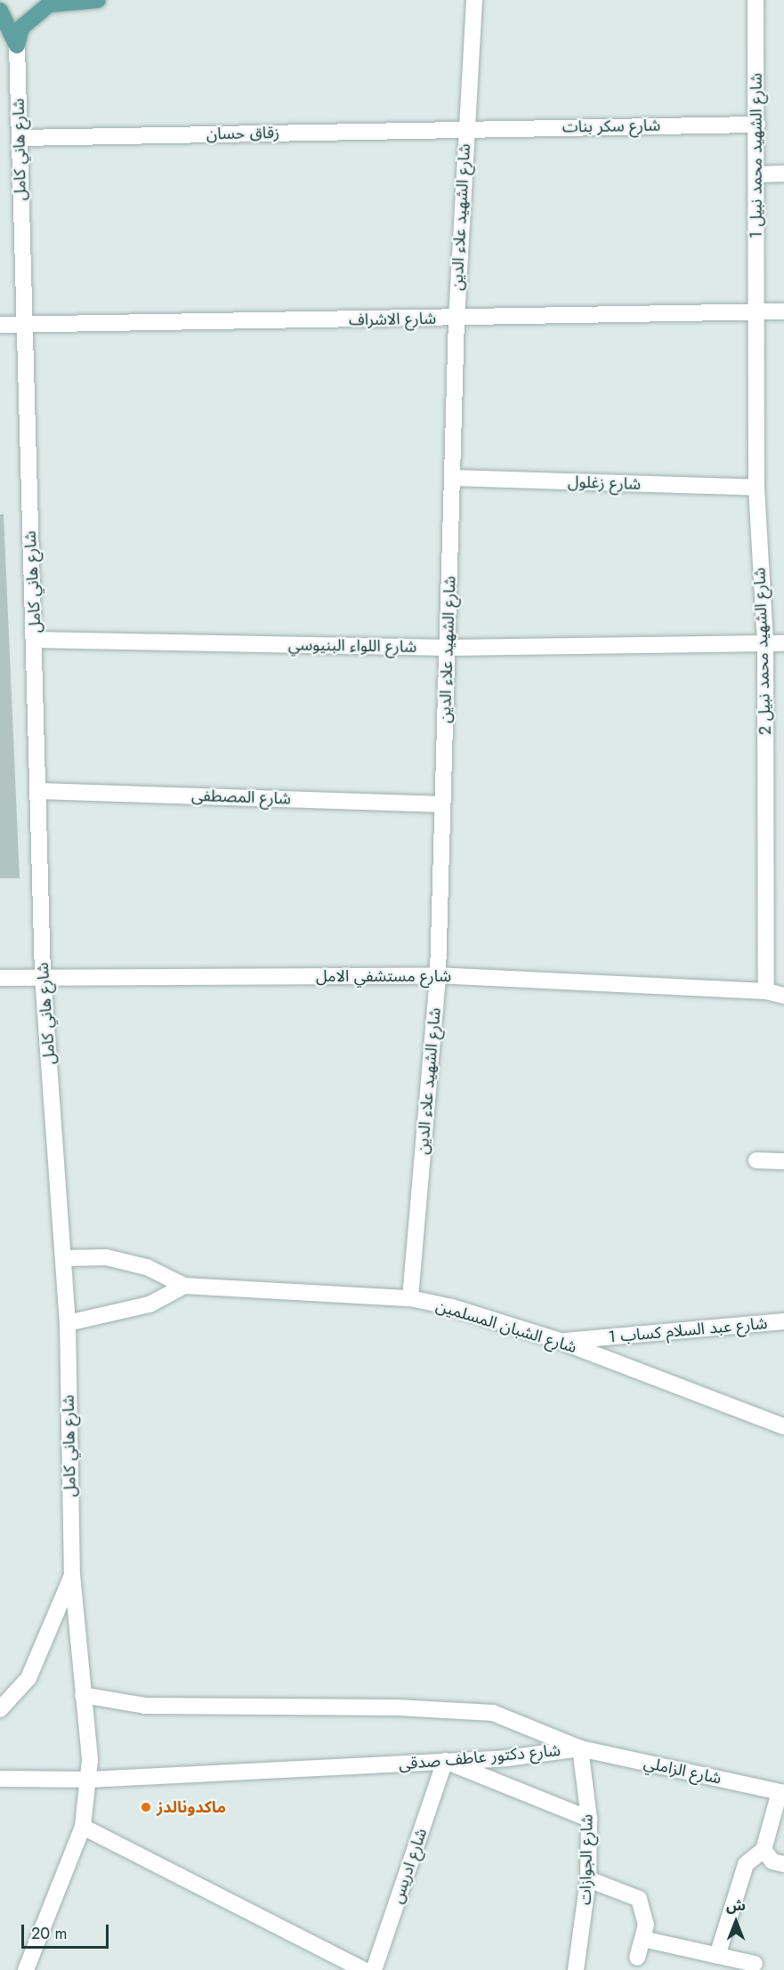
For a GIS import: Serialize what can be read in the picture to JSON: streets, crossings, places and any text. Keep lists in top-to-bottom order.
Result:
{
  "streets": {
    "street": [
      "شارع سكر بنات",
      "زقاق حسان",
      "شارع هاني كامل",
      "شارع الشهيد محمد نبيل 1",
      "شارع الشهيد علاء الدين",
      "شارع الاشراف",
      "شارع زغلول",
      "شارع اللواء البنيوسي",
      "شارع الشهيد محمد نبيل 2",
      "شارع المصطفى",
      "شارع مستشفي الامل",
      "شارع الشبان المسلمين",
      "شارع عبد السلام كساب 1",
      "شارع دكتور عاطف صدقى",
      "شارع الزاملي",
      "شارع الجوازات",
      "شارع ادريس"
    ]
  },
  "crossings": [
    ["شارع سكر بنات", "زقاق حسان"],
    ["شارع سكر بنات", "شارع الشهيد محمد نبيل 1"],
    ["شارع سكر بنات", "شارع الشهيد علاء الدين"],
    ["زقاق حسان", "شارع هاني كامل"],
    ["زقاق حسان", "شارع الشهيد علاء الدين"],
    ["شارع هاني كامل", "شارع الاشراف"],
    ["شارع هاني كامل", "شارع اللواء البنيوسي"],
    ["شارع هاني كامل", "شارع المصطفى"],
    ["شارع هاني كامل", "شارع مستشفي الامل"],
    ["شارع هاني كامل", "شارع الشبان المسلمين"],
    ["شارع هاني كامل", "شارع دكتور عاطف صدقى"],
    ["شارع الشهيد محمد نبيل 1", "شارع الاشراف"],
    ["شارع الشهيد محمد نبيل 1", "شارع الشهيد محمد نبيل 2"],
    ["شارع الشهيد علاء الدين", "شارع الاشراف"],
    ["شارع الشهيد علاء الدين", "شارع زغلول"],
    ["شارع الشهيد علاء الدين", "شارع اللواء البنيوسي"],
    ["شارع الشهيد علاء الدين", "شارع المصطفى"],
    ["شارع الشهيد علاء الدين", "شارع مستشفي الامل"],
    ["شارع الشهيد علاء الدين", "شارع الشبان المسلمين"],
    ["شارع الاشراف", "شارع الشهيد محمد نبيل 2"],
    ["شارع زغلول", "شارع الشهيد محمد نبيل 2"],
    ["شارع اللواء البنيوسي", "شارع الشهيد محمد نبيل 2"],
    ["شارع الشهيد محمد نبيل 2", "شارع مستشفي الامل"],
    ["شارع الشبان المسلمين", "شارع عبد السلام كساب 1"],
    ["شارع دكتور عاطف صدقى", "شارع الزاملي"],
    ["شارع دكتور عاطف صدقى", "شارع الجوازات"],
    ["شارع دكتور عاطف صدقى", "شارع ادريس"],
    ["شارع الزاملي", "شارع الجوازات"]
  ],
  "places": ["ماكدونالدز"],
  "scale_bar": "20 m",
  "north": "top"
}
